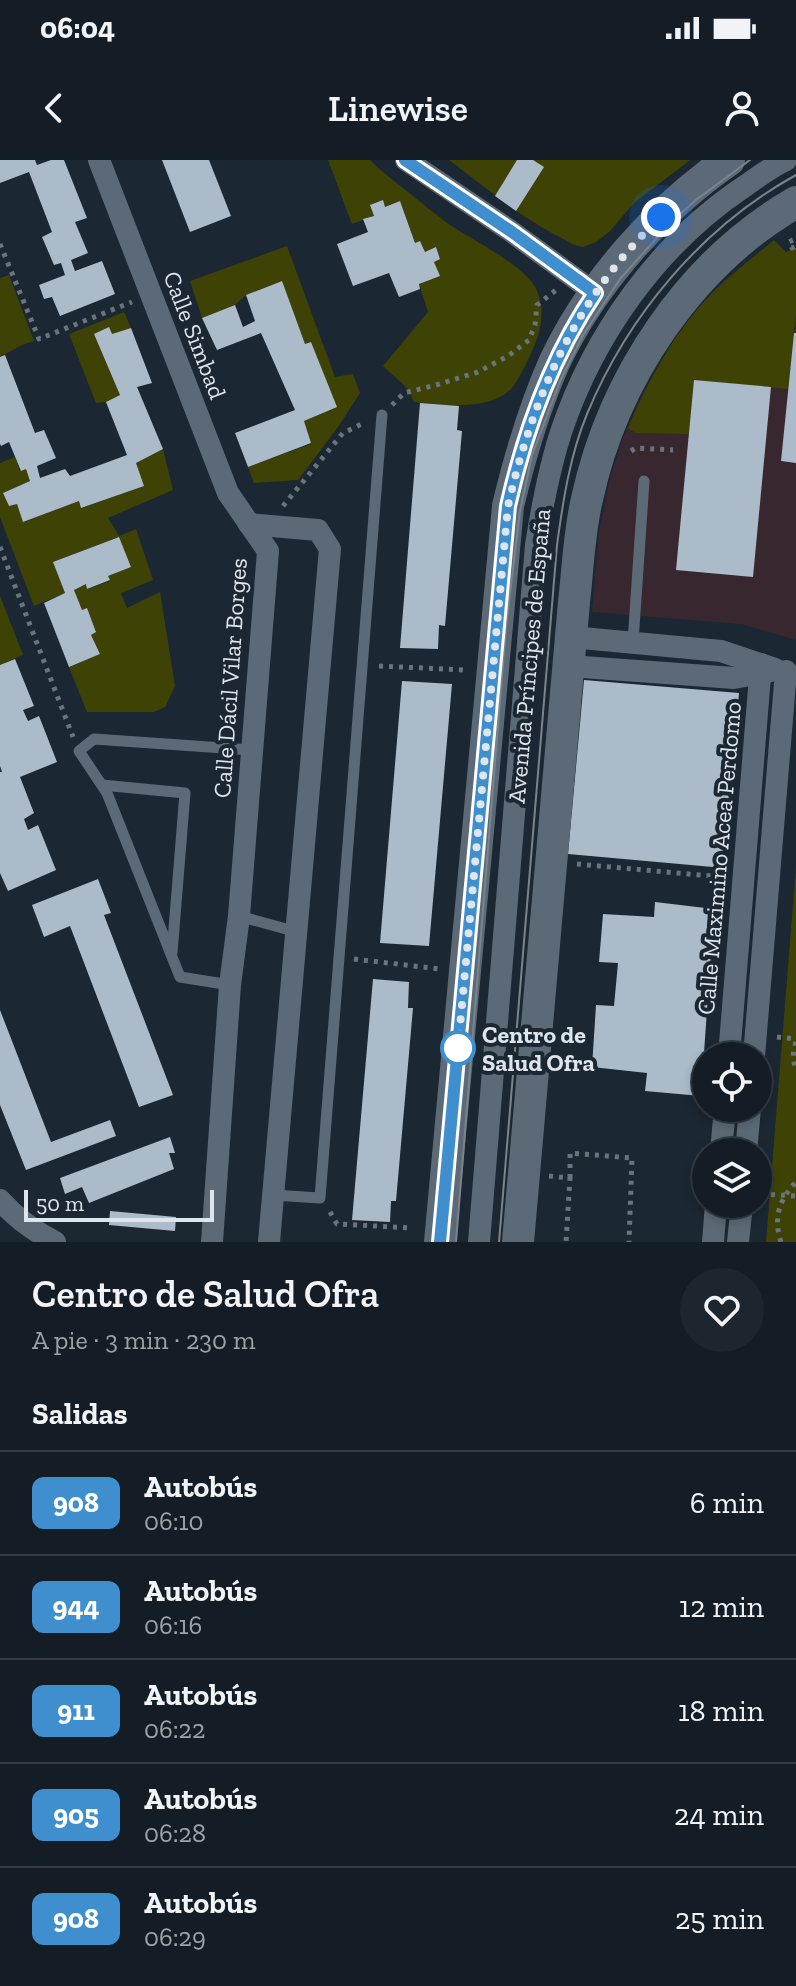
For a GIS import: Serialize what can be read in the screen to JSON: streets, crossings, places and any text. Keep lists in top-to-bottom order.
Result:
{
  "streets": {
    "main road": ["Avenida Príncipes de España"],
    "street": ["Calle Simbad", "Calle Dácil Vilar Borges", "Calle Maximino Acea Perdomo"]
  },
  "crossings": [
    ["Calle Simbad", "Calle Dácil Vilar Borges"]
  ],
  "places": ["Centro de Salud Ofra"],
  "lines": ["bus line 908"],
  "scale_bar": "50 m",
  "page": {
    "status": "06:04",
    "header": "Linewise",
    "scale": "50 m",
    "heading": [
      ["Centro de Salud Ofra", "A pie · 3 min · 230 m"],
      "Salidas"
    ],
    "list": [
      {
        "mark": "908",
        "name": "Autobús",
        "note": "06:10",
        "value": "6 min"
      },
      {
        "mark": "944",
        "name": "Autobús",
        "note": "06:16",
        "value": "12 min"
      },
      {
        "mark": "911",
        "name": "Autobús",
        "note": "06:22",
        "value": "18 min"
      },
      {
        "mark": "905",
        "name": "Autobús",
        "note": "06:28",
        "value": "24 min"
      },
      {
        "mark": "908",
        "name": "Autobús",
        "note": "06:29",
        "value": "25 min"
      }
    ]
  }
}
